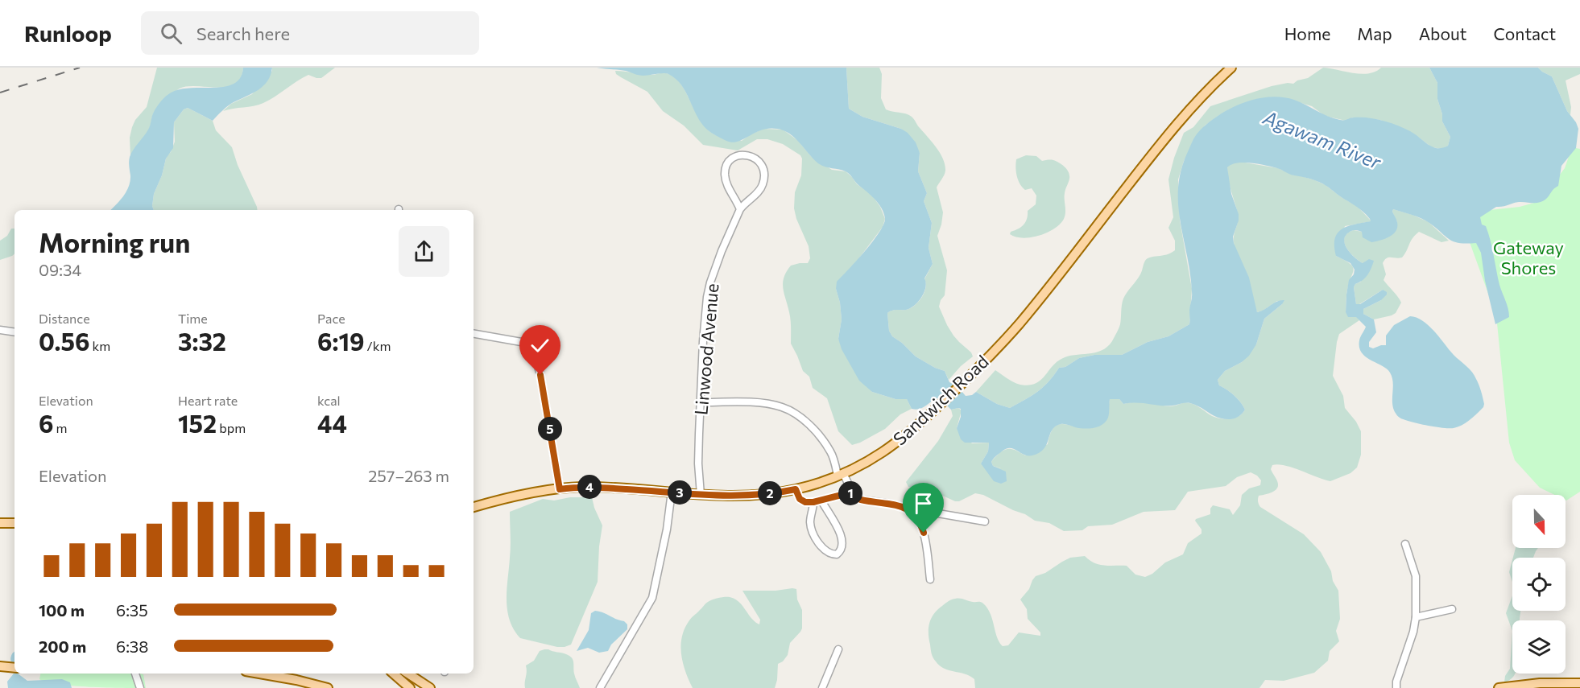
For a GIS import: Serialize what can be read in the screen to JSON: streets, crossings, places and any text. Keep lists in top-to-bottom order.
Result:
{
  "streets": {
    "main road": ["Sandwich Road"],
    "street": ["Linwood Avenue"]
  },
  "crossings": [
    ["Linwood Avenue", "Sandwich Road"]
  ],
  "water": ["Agawam River"],
  "parks": ["Gateway Shores"],
  "north": "bottom",
  "page": {
    "header": "Runloop",
    "search": "Search here",
    "nav": [
      "Home",
      "Map",
      "About",
      "Contact"
    ],
    "heading": ["Morning run", "09:34"],
    "stats": [
      ["Distance", "0.56 km"],
      ["Time", "3:32"],
      ["Pace", "6:19 /km"],
      ["Elevation", "6 m"],
      ["Heart rate", "152 bpm"],
      ["kcal", "44"]
    ],
    "pins": [
      "5",
      "4",
      "3",
      "1",
      "2"
    ],
    "chart": ["Elevation", "257–263 m"],
    "list": [
      {
        "name": "100 m",
        "note": "6:35"
      },
      {
        "name": "200 m",
        "note": "6:38"
      }
    ]
  }
}
